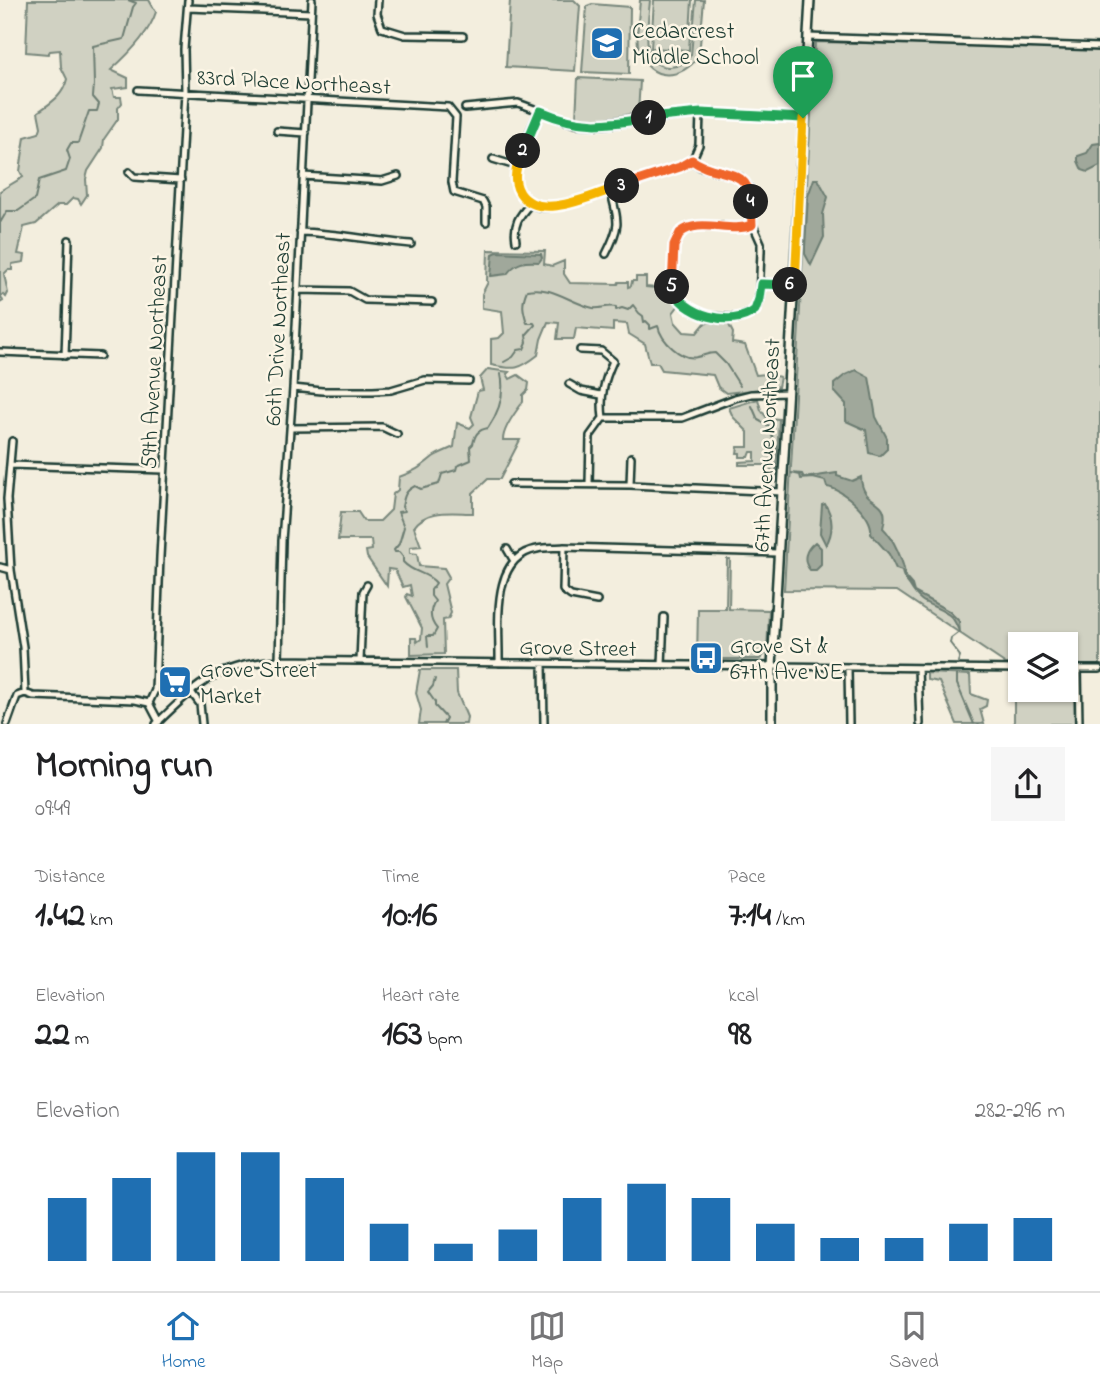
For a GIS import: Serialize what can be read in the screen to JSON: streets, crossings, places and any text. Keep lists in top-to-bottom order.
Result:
{
  "streets": {
    "main road": ["67th Avenue Northeast"],
    "street": [
      "83rd Place Northeast",
      "60th Drive Northeast",
      "59th Avenue Northeast",
      "Grove Street"
    ]
  },
  "crossings": [
    ["83rd Place Northeast", "60th Drive Northeast"],
    ["83rd Place Northeast", "59th Avenue Northeast"],
    ["60th Drive Northeast", "Grove Street"],
    ["67th Avenue Northeast", "Grove Street"]
  ],
  "places": {
    "school or university": ["Cedarcrest Middle School"],
    "bus stop": ["Grove St & 67th Ave NE"],
    "supermarket": ["Grove Street Market"]
  },
  "page": {
    "pins": [
      "1",
      "2",
      "3",
      "4",
      "6",
      "5"
    ],
    "heading": ["Morning run", "09:49"],
    "stats": [
      ["Distance", "1.42 km"],
      ["Time", "10:16"],
      ["Pace", "7:14 /km"],
      ["Elevation", "22 m"],
      ["Heart rate", "163 bpm"],
      ["kcal", "98"]
    ],
    "chart": ["Elevation", "282–296 m"],
    "tabs": ["Home", "Map", "Saved"]
  }
}
